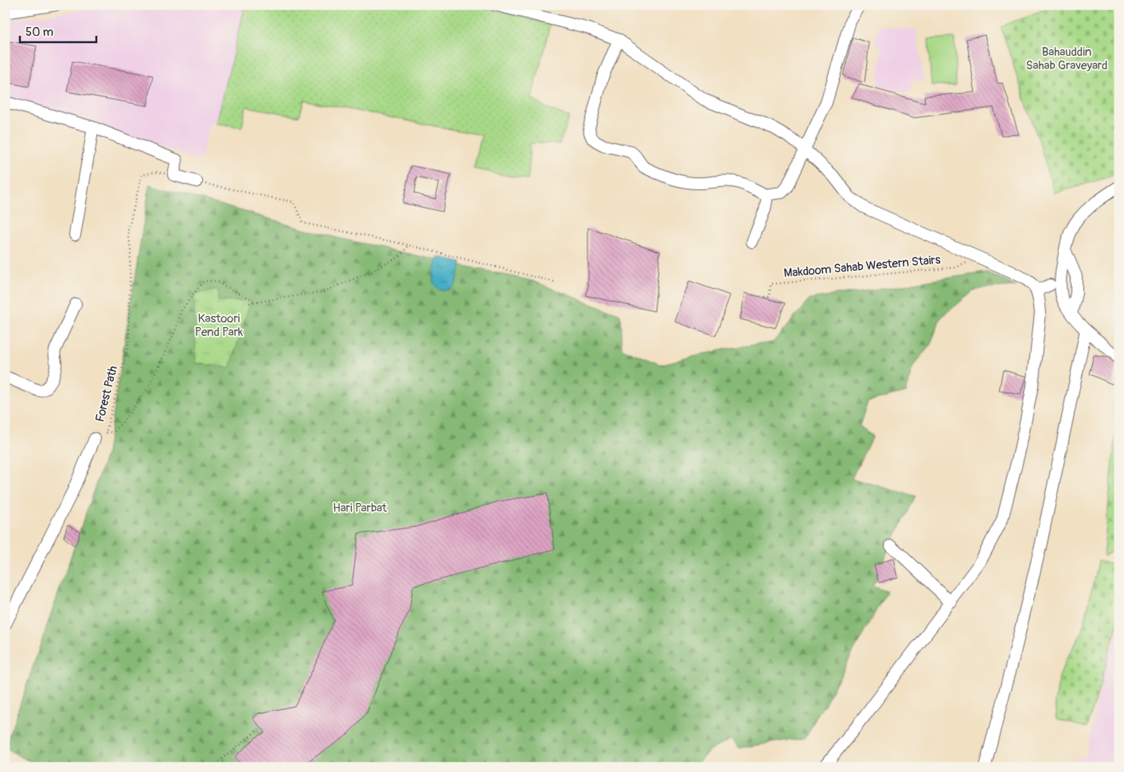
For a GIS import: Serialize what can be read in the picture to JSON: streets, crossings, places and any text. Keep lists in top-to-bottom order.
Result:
{
  "streets": {
    "path": ["Makdoom Sahab Western Stairs", "Forest Path"]
  },
  "parks": ["Bahauddin Sahab Graveyard", "Kastoori Pend Park", "Hari Parbat"],
  "scale_bar": "50 m"
}
